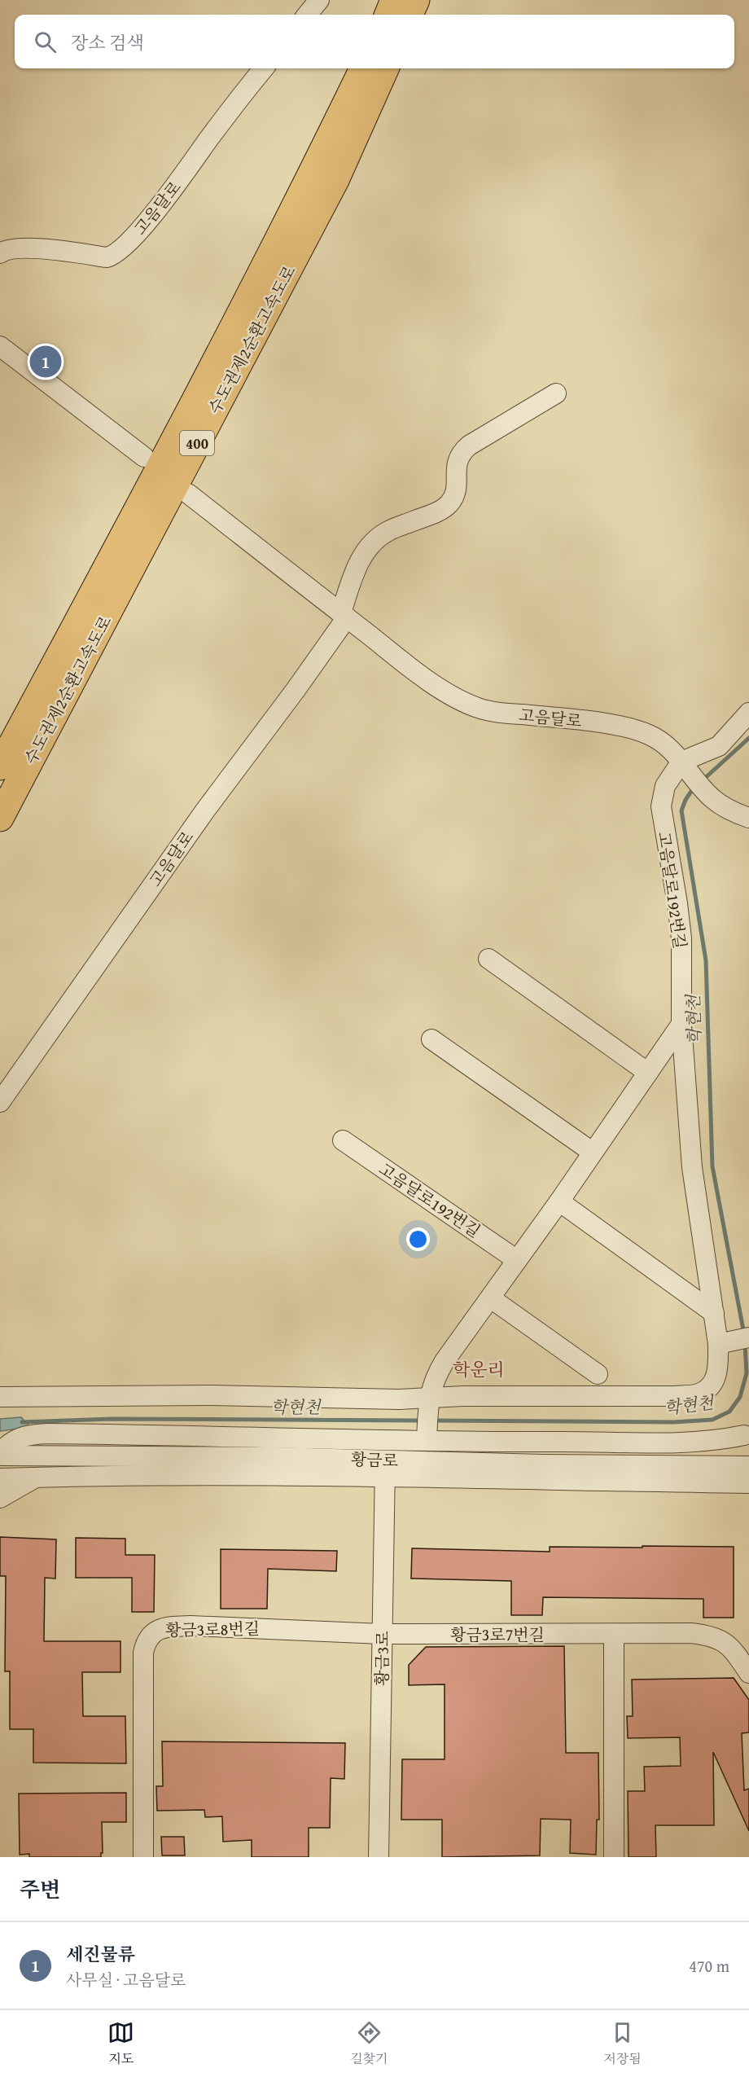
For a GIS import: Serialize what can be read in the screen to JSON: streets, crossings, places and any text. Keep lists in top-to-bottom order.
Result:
{
  "streets": {
    "highway": ["수도권제2순환고속도로", "400"],
    "street": [
      "고음달로",
      "고음달로192번길",
      "황금로",
      "황금3로8번길",
      "황금3로7번길",
      "황금3로"
    ]
  },
  "crossings": [
    ["고음달로", "고음달로192번길"],
    ["황금로", "황금3로"],
    ["황금3로8번길", "황금3로7번길"],
    ["황금3로8번길", "황금3로"],
    ["황금3로7번길", "황금3로"]
  ],
  "districts": ["학운리"],
  "water": ["학현천"],
  "page": {
    "search": "장소 검색",
    "pins": "1",
    "heading": "주변",
    "list": [
      {
        "mark": "1",
        "name": "세진물류",
        "note": "사무실 · 고음달로",
        "value": "470 m"
      }
    ],
    "nav": ["지도", "길찾기", "저장됨"]
  }
}
